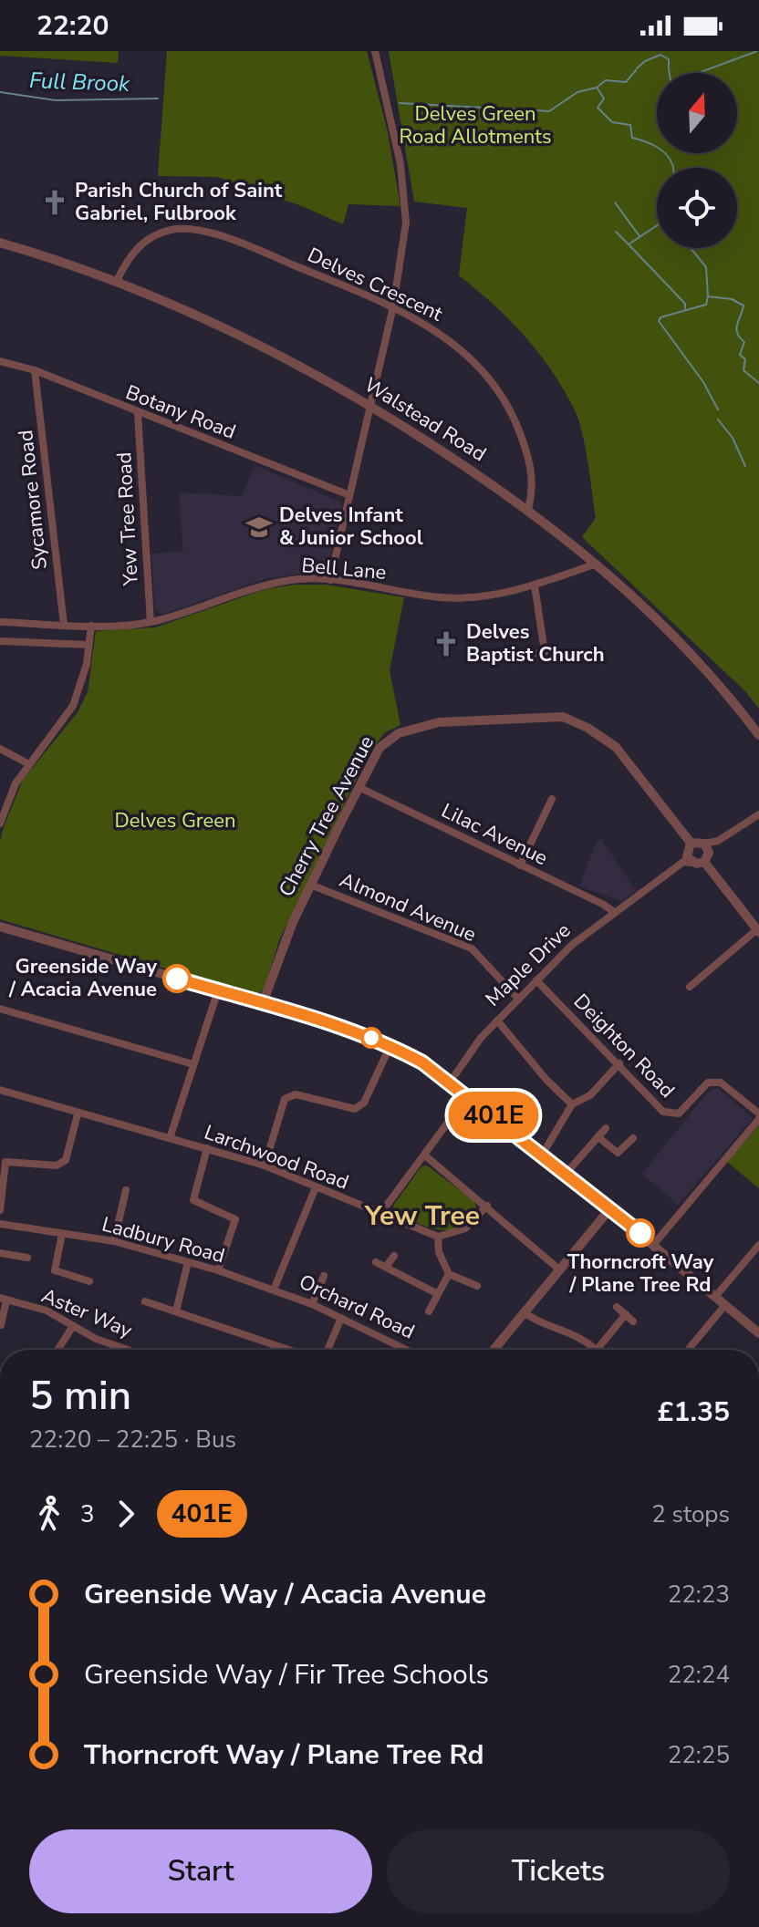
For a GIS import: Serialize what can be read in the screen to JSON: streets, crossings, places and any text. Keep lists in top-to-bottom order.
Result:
{
  "streets": {
    "street": [
      "Delves Crescent",
      "Botany Road",
      "Walstead Road",
      "Sycamore Road",
      "Yew Tree Road",
      "Bell Lane",
      "Cherry Tree Avenue",
      "Lilac Avenue",
      "Almond Avenue",
      "Maple Drive",
      "Deighton Road",
      "Larchwood Road",
      "Ladbury Road",
      "Orchard Road",
      "Aster Way"
    ]
  },
  "crossings": [
    ["Delves Crescent", "Walstead Road"],
    ["Botany Road", "Sycamore Road"],
    ["Botany Road", "Yew Tree Road"],
    ["Walstead Road", "Bell Lane"],
    ["Sycamore Road", "Bell Lane"],
    ["Yew Tree Road", "Bell Lane"],
    ["Cherry Tree Avenue", "Lilac Avenue"],
    ["Cherry Tree Avenue", "Almond Avenue"],
    ["Cherry Tree Avenue", "Maple Drive"],
    ["Lilac Avenue", "Maple Drive"],
    ["Almond Avenue", "Maple Drive"],
    ["Maple Drive", "Deighton Road"],
    ["Ladbury Road", "Orchard Road"]
  ],
  "districts": ["Yew Tree"],
  "water": ["Full Brook"],
  "parks": ["Delves Green Road Allotments", "Delves Green"],
  "places": {
    "church": ["Parish Church of Saint Gabriel, Fulbrook", "Delves Baptist Church"],
    "school or university": ["Delves Infant & Junior School"],
    "other": ["Greenside Way / Acacia Avenue", "Thorncroft Way / Plane Tree Rd"]
  },
  "lines": ["bus line 401E"],
  "north": "top",
  "page": {
    "status": "22:20",
    "on_map": "401E",
    "heading": ["5 min", "22:20 – 22:25 · Bus", "£1.35"],
    "legs": ["3", "401E", "2 stops"],
    "list": [
      {
        "name": "Greenside Way / Acacia Avenue",
        "value": "22:23"
      },
      {
        "name": "Greenside Way / Fir Tree Schools",
        "value": "22:24"
      },
      {
        "name": "Thorncroft Way / Plane Tree Rd",
        "value": "22:25"
      }
    ],
    "buttons": ["Start", "Tickets"]
  }
}
